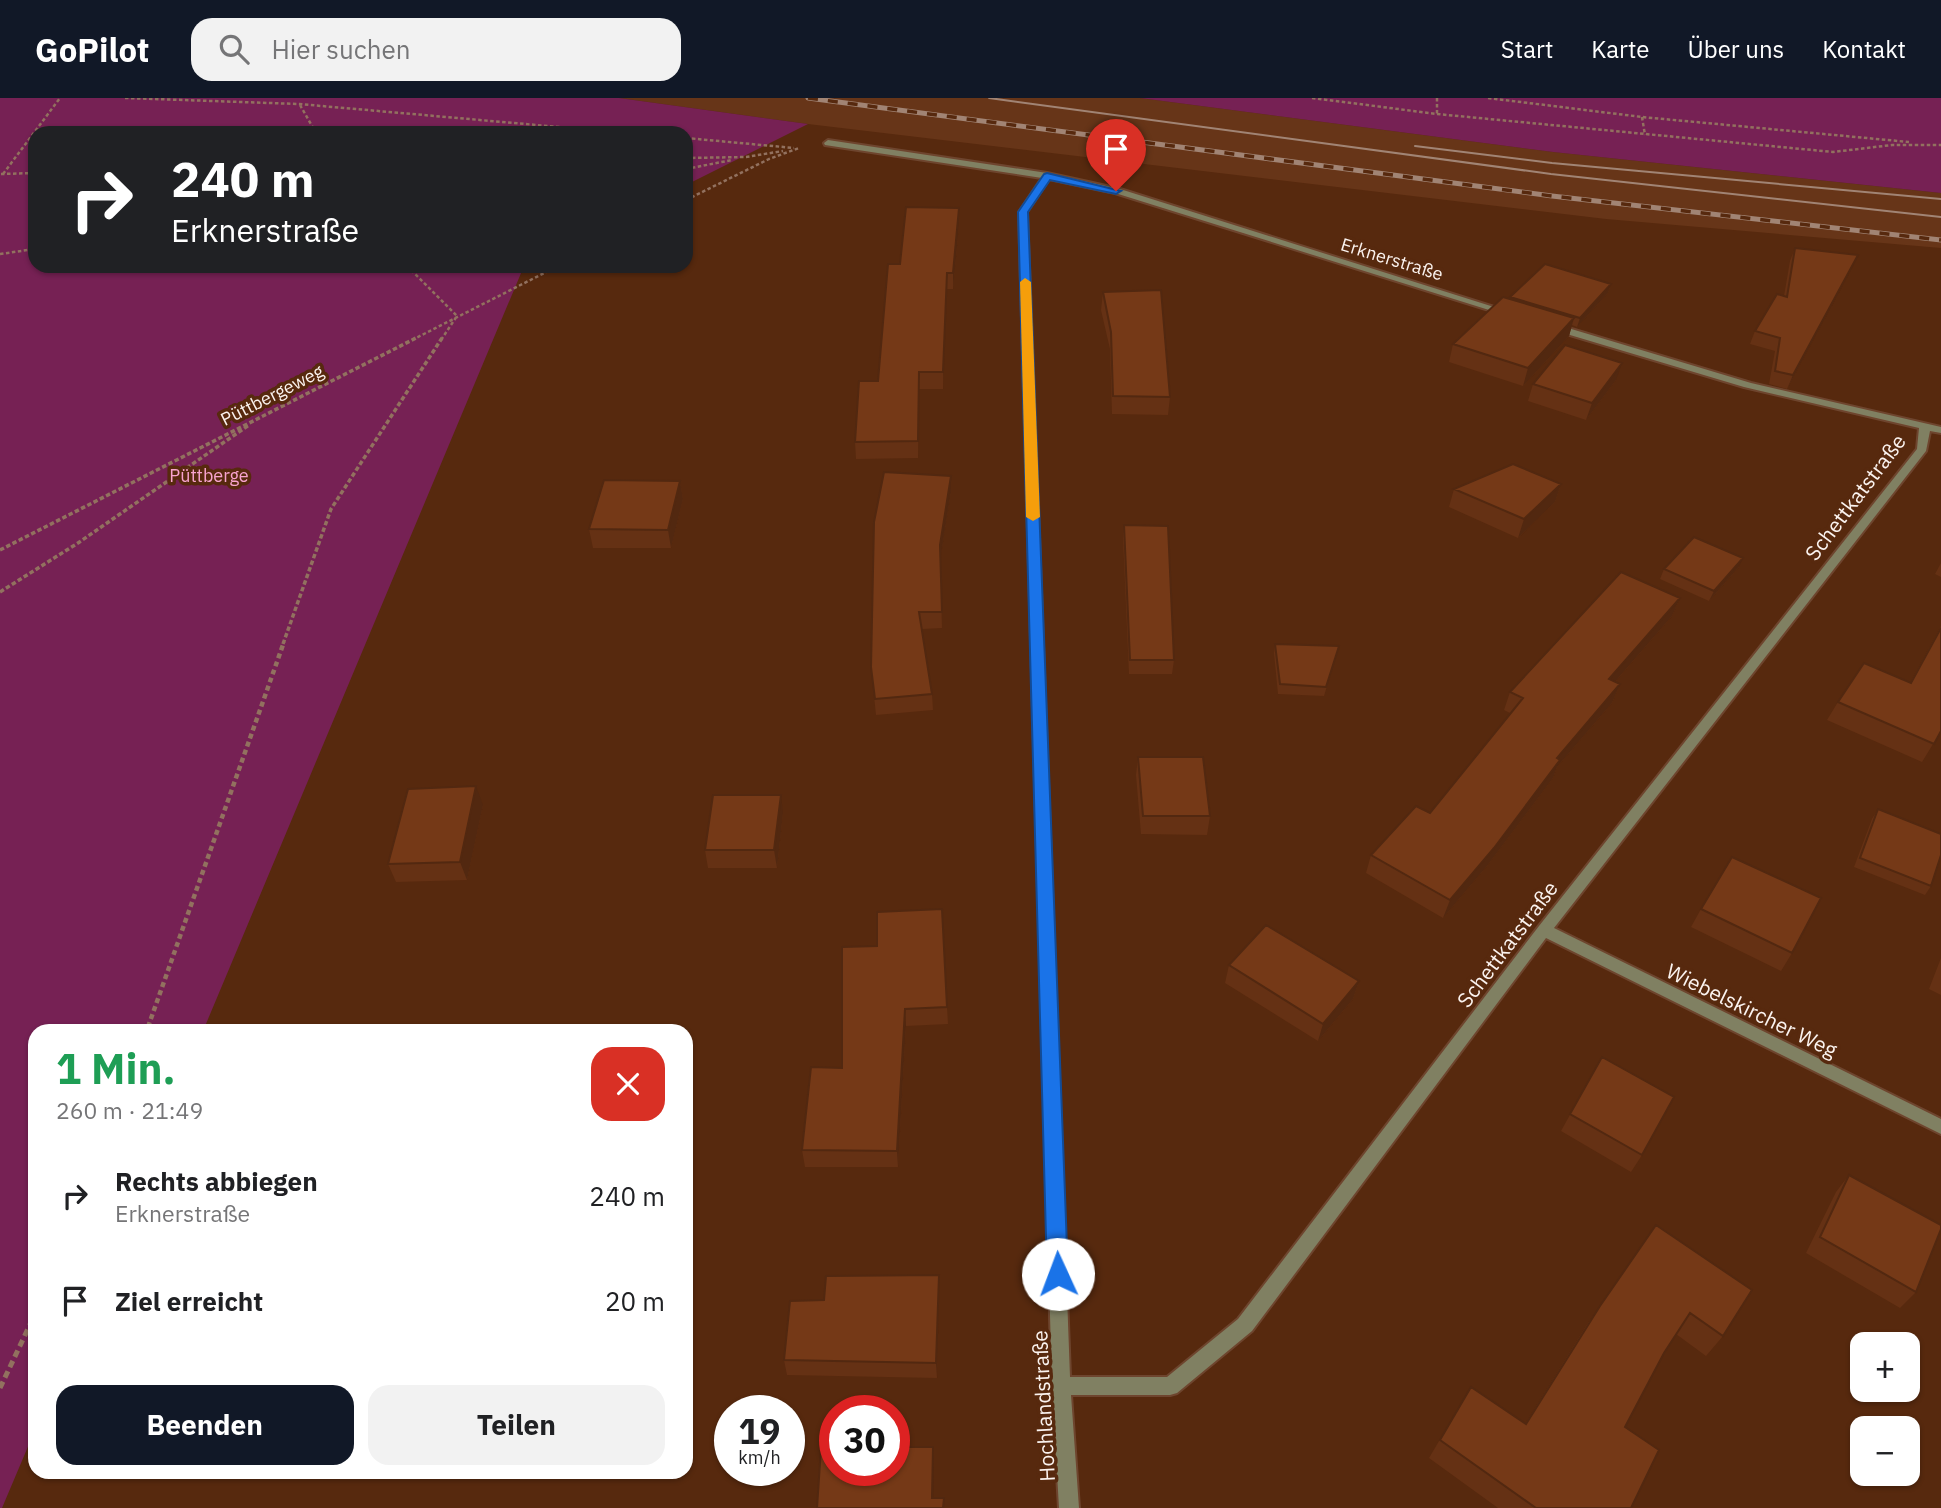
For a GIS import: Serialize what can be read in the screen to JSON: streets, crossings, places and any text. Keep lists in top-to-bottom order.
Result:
{
  "streets": {
    "street": [
      "Erknerstraße",
      "Schettkatstraße",
      "Wiebelskircher Weg",
      "Hochlandstraße"
    ],
    "path": ["Püttbergeweg"]
  },
  "crossings": [
    ["Erknerstraße", "Hochlandstraße"],
    ["Schettkatstraße", "Wiebelskircher Weg"],
    ["Schettkatstraße", "Hochlandstraße"]
  ],
  "parks": ["Püttberge"],
  "page": {
    "header": "GoPilot",
    "search": "Hier suchen",
    "nav": [
      "Start",
      "Karte",
      "Über uns",
      "Kontakt"
    ],
    "turn": ["240 m", "Erknerstraße"],
    "heading": ["1 Min.", "260 m · 21:49"],
    "list": [
      {
        "name": "Rechts abbiegen",
        "note": "Erknerstraße",
        "value": "240 m"
      },
      {
        "name": "Ziel erreicht",
        "value": "20 m"
      }
    ],
    "map_buttons": ["+", "−"],
    "buttons": ["Beenden", "Teilen"],
    "speed": "19 km/h",
    "limit": "30"
  }
}
